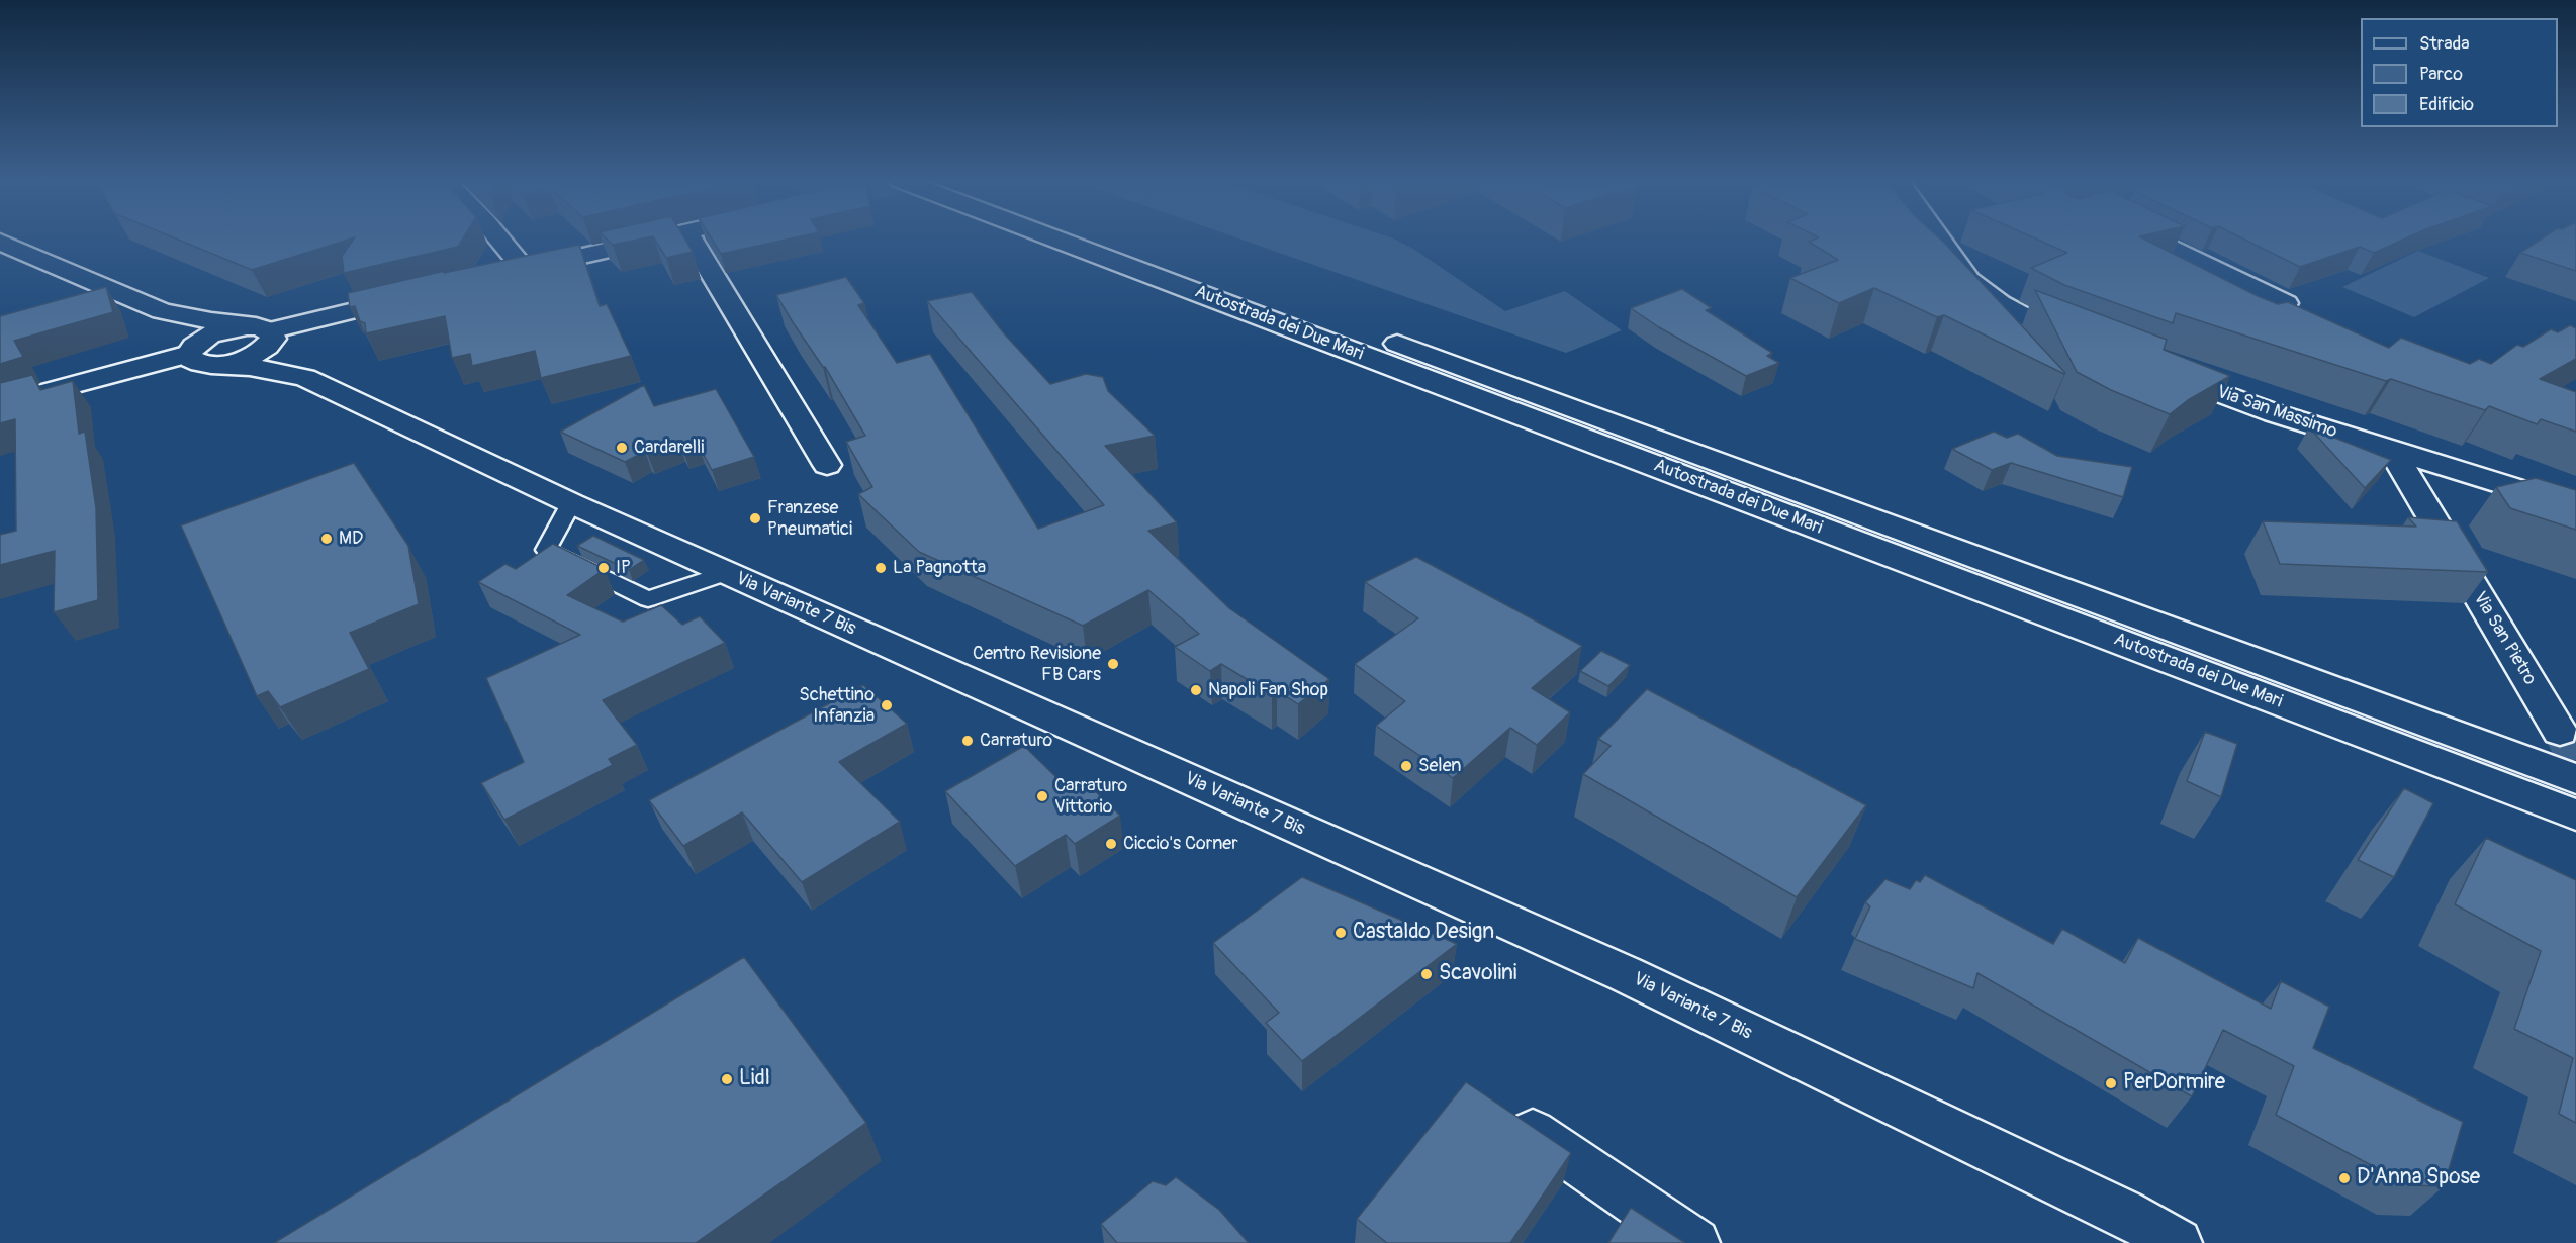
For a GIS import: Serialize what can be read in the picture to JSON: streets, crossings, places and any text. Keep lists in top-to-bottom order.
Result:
{
  "streets": {
    "main road": [
      "Autostrada dei Due Mari",
      "Via San Massimo",
      "Via Variante 7 Bis",
      "Via San Pietro"
    ]
  },
  "crossings": [
    ["Via San Massimo", "Via San Pietro"]
  ],
  "places": [
    "Cardarelli",
    "Franzese Pneumatici",
    "MD",
    "IP",
    "La Pagnotta",
    "Centro Revisione FB Cars",
    "Napoli Fan Shop",
    "Schettino Infanzia",
    "Carraturo",
    "Selen",
    "Carraturo Vittorio",
    "Ciccio's Corner",
    "Castaldo Design",
    "Scavolini",
    "Lidl",
    "PerDormire",
    "D'Anna Spose"
  ],
  "legend": ["Strada", "Parco", "Edificio"]
}
